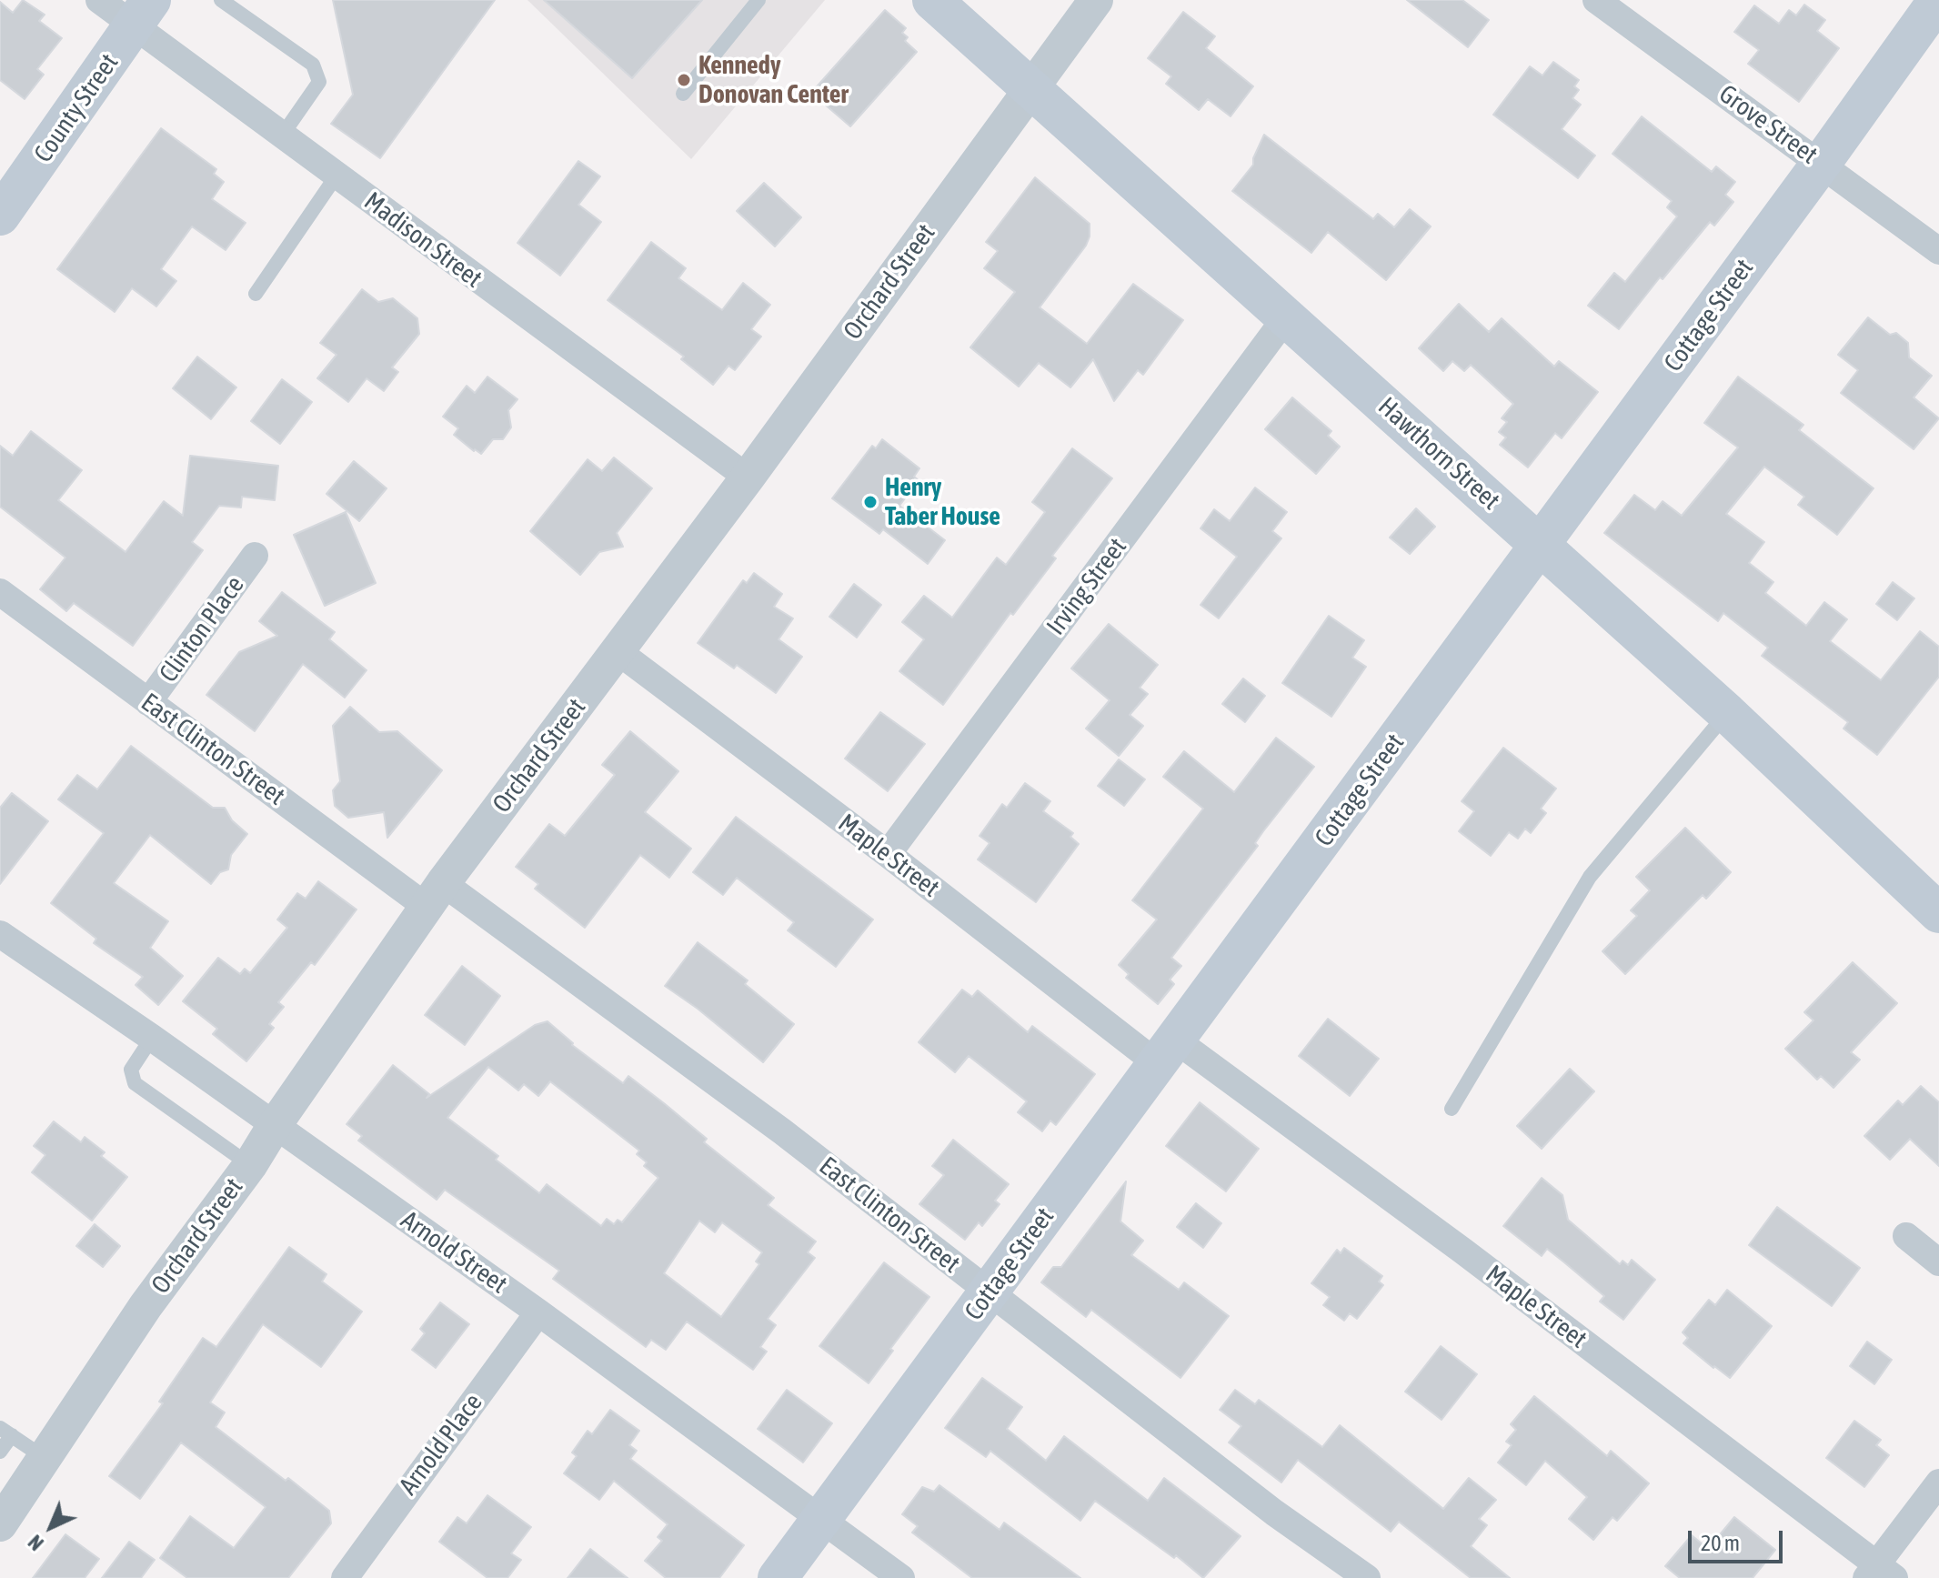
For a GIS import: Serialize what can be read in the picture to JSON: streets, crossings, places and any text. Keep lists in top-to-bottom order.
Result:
{
  "streets": {
    "main road": ["County Street", "Cottage Street", "Hawthorn Street"],
    "street": [
      "Grove Street",
      "Madison Street",
      "Orchard Street",
      "Irving Street",
      "Clinton Place",
      "East Clinton Street",
      "Maple Street",
      "Arnold Street",
      "Arnold Place"
    ]
  },
  "crossings": [
    ["County Street", "Madison Street"],
    ["Grove Street", "Cottage Street"],
    ["Madison Street", "Orchard Street"],
    ["Orchard Street", "Hawthorn Street"],
    ["Orchard Street", "East Clinton Street"],
    ["Orchard Street", "Maple Street"],
    ["Orchard Street", "Arnold Street"],
    ["Cottage Street", "Hawthorn Street"],
    ["Cottage Street", "East Clinton Street"],
    ["Cottage Street", "Maple Street"],
    ["Cottage Street", "Arnold Street"],
    ["Hawthorn Street", "Irving Street"],
    ["Irving Street", "Maple Street"],
    ["Clinton Place", "East Clinton Street"],
    ["Arnold Street", "Arnold Place"]
  ],
  "places": ["Kennedy Donovan Center", "Henry Taber House"],
  "scale_bar": "20 m",
  "north": "bottom left"
}
